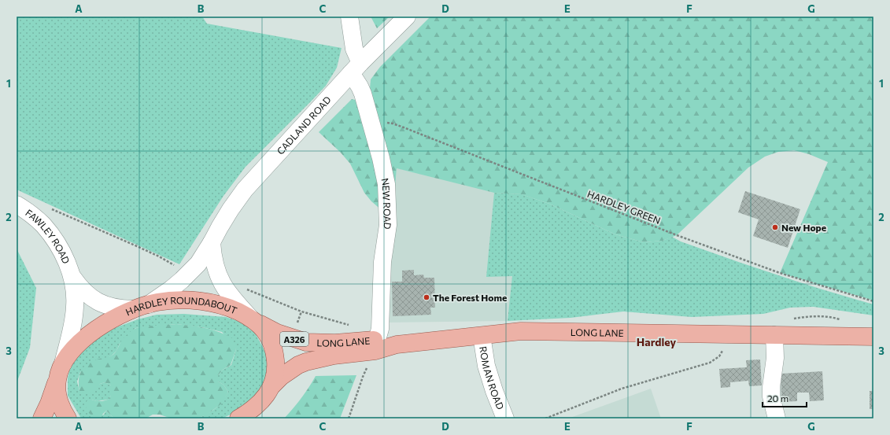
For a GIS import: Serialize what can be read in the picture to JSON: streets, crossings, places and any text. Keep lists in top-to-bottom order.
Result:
{
  "streets": {
    "main road": ["HARDLEY ROUNDABOUT", "LONG LANE", "A326"],
    "street": [
      "CADLAND ROAD",
      "NEW ROAD",
      "FAWLEY ROAD",
      "ROMAN ROAD"
    ],
    "path": ["HARDLEY GREEN"]
  },
  "crossings": [
    ["CADLAND ROAD", "NEW ROAD"],
    ["CADLAND ROAD", "FAWLEY ROAD"],
    ["CADLAND ROAD", "HARDLEY ROUNDABOUT"],
    ["NEW ROAD", "HARDLEY GREEN"],
    ["NEW ROAD", "LONG LANE"],
    ["FAWLEY ROAD", "HARDLEY ROUNDABOUT"],
    ["HARDLEY ROUNDABOUT", "LONG LANE"],
    ["LONG LANE", "ROMAN ROAD"]
  ],
  "districts": ["Hardley"],
  "places": ["New Hope", "The Forest Home"],
  "scale_bar": "20 m",
  "grid": {
    "columns": [
      "A",
      "B",
      "C",
      "D",
      "E",
      "F",
      "G"
    ],
    "rows": ["1", "2", "3"]
  }
}
